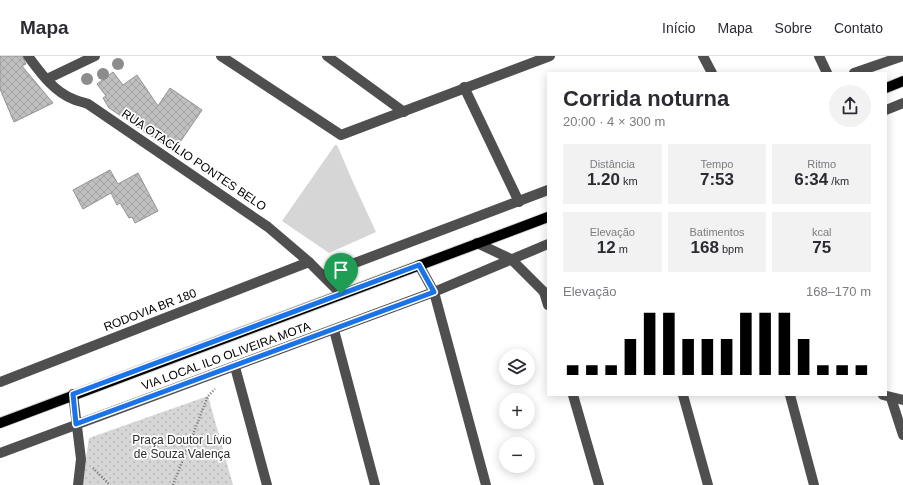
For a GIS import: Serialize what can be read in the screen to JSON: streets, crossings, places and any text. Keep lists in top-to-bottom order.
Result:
{
  "streets": {
    "street": ["RUA OTACÍLIO PONTES BELO", "RODOVIA BR 180", "VIA LOCAL ILO OLIVEIRA MOTA"]
  },
  "crossings": [
    ["RUA OTACÍLIO PONTES BELO", "RODOVIA BR 180"]
  ],
  "parks": ["Praça Doutor Lívio de Souza Valença"],
  "page": {
    "header": "Mapa",
    "nav": [
      "Início",
      "Mapa",
      "Sobre",
      "Contato"
    ],
    "heading": ["Corrida noturna", "20:00 · 4 × 300 m"],
    "stats": [
      ["Distância", "1.20 km"],
      ["Tempo", "7:53"],
      ["Ritmo", "6:34 /km"],
      ["Elevação", "12 m"],
      ["Batimentos", "168 bpm"],
      ["kcal", "75"]
    ],
    "chart": ["Elevação", "168–170 m"],
    "map_buttons": ["+", "−"]
  }
}
